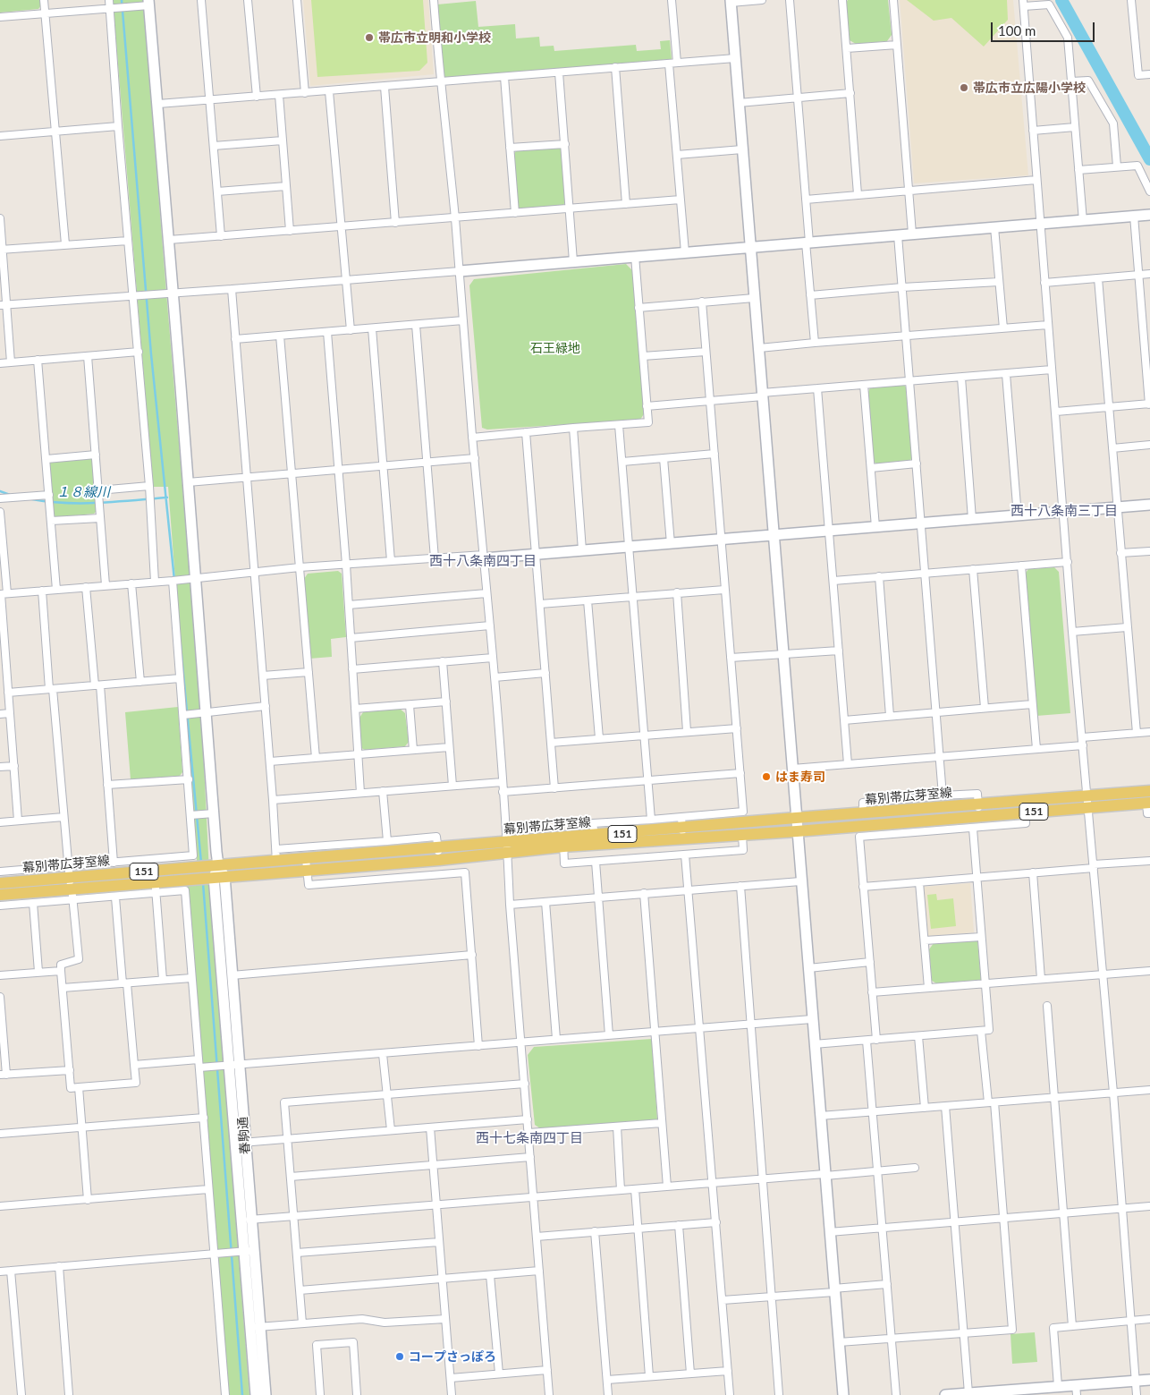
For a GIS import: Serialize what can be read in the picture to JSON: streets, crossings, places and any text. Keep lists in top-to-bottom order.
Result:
{
  "streets": {
    "main road": ["幕別帯広芽室線", "151"],
    "street": ["春駒通"]
  },
  "crossings": [
    ["幕別帯広芽室線", "春駒通"]
  ],
  "districts": ["西十八条南三丁目", "西十八条南四丁目", "西十七条南四丁目"],
  "water": ["１８線川"],
  "parks": ["石王緑地"],
  "places": [
    "帯広市立明和小学校",
    "帯広市立広陽小学校",
    "はま寿司",
    "コープさっぽろ"
  ],
  "scale_bar": "100 m"
}
